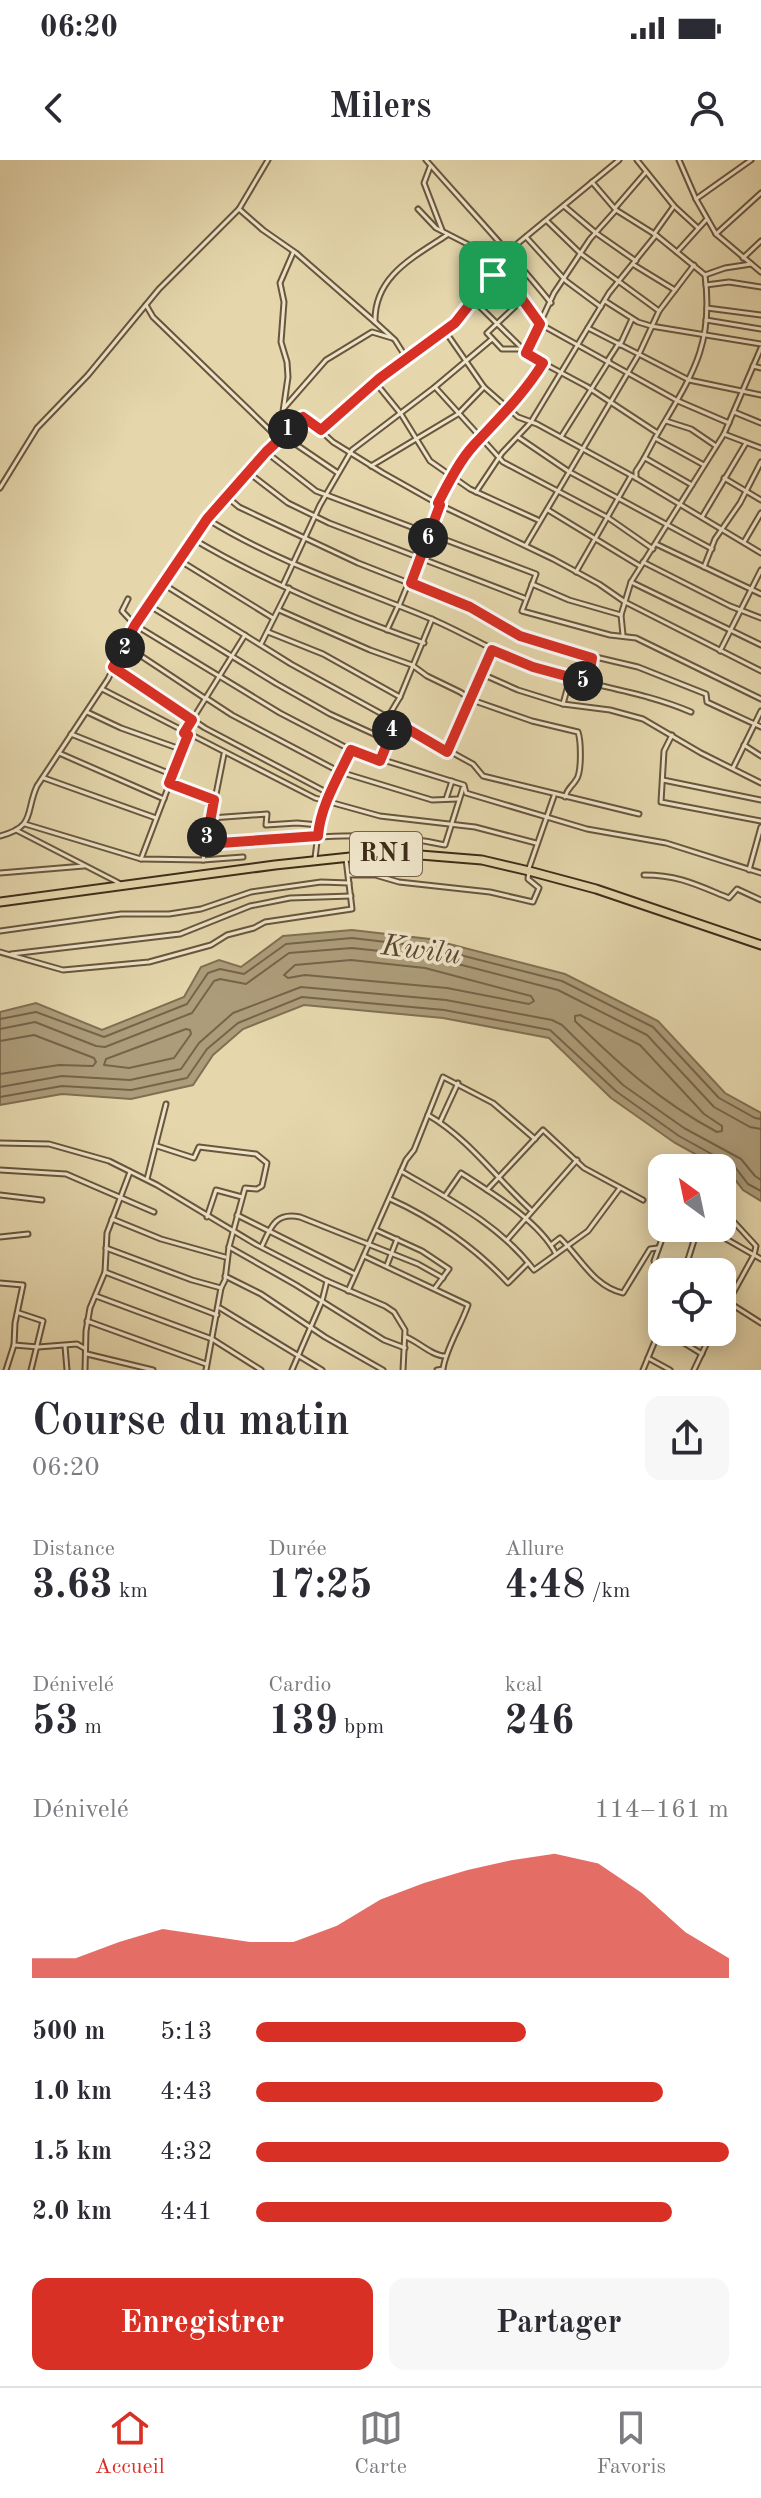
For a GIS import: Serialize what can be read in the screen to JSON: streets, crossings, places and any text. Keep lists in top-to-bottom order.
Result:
{
  "streets": {
    "highway": ["RN1"]
  },
  "water": ["Kwilu"],
  "north": "top left",
  "page": {
    "status": "06:20",
    "header": "Milers",
    "pins": [
      "1",
      "6",
      "2",
      "5",
      "4",
      "3"
    ],
    "heading": ["Course du matin", "06:20"],
    "stats": [
      ["Distance", "3.63 km"],
      ["Durée", "17:25"],
      ["Allure", "4:48 /km"],
      ["Dénivelé", "53 m"],
      ["Cardio", "139 bpm"],
      ["kcal", "246"]
    ],
    "chart": ["Dénivelé", "114–161 m"],
    "list": [
      {
        "name": "500 m",
        "note": "5:13"
      },
      {
        "name": "1.0 km",
        "note": "4:43"
      },
      {
        "name": "1.5 km",
        "note": "4:32"
      },
      {
        "name": "2.0 km",
        "note": "4:41"
      }
    ],
    "buttons": ["Enregistrer", "Partager"],
    "tabs": ["Accueil", "Carte", "Favoris"]
  }
}
